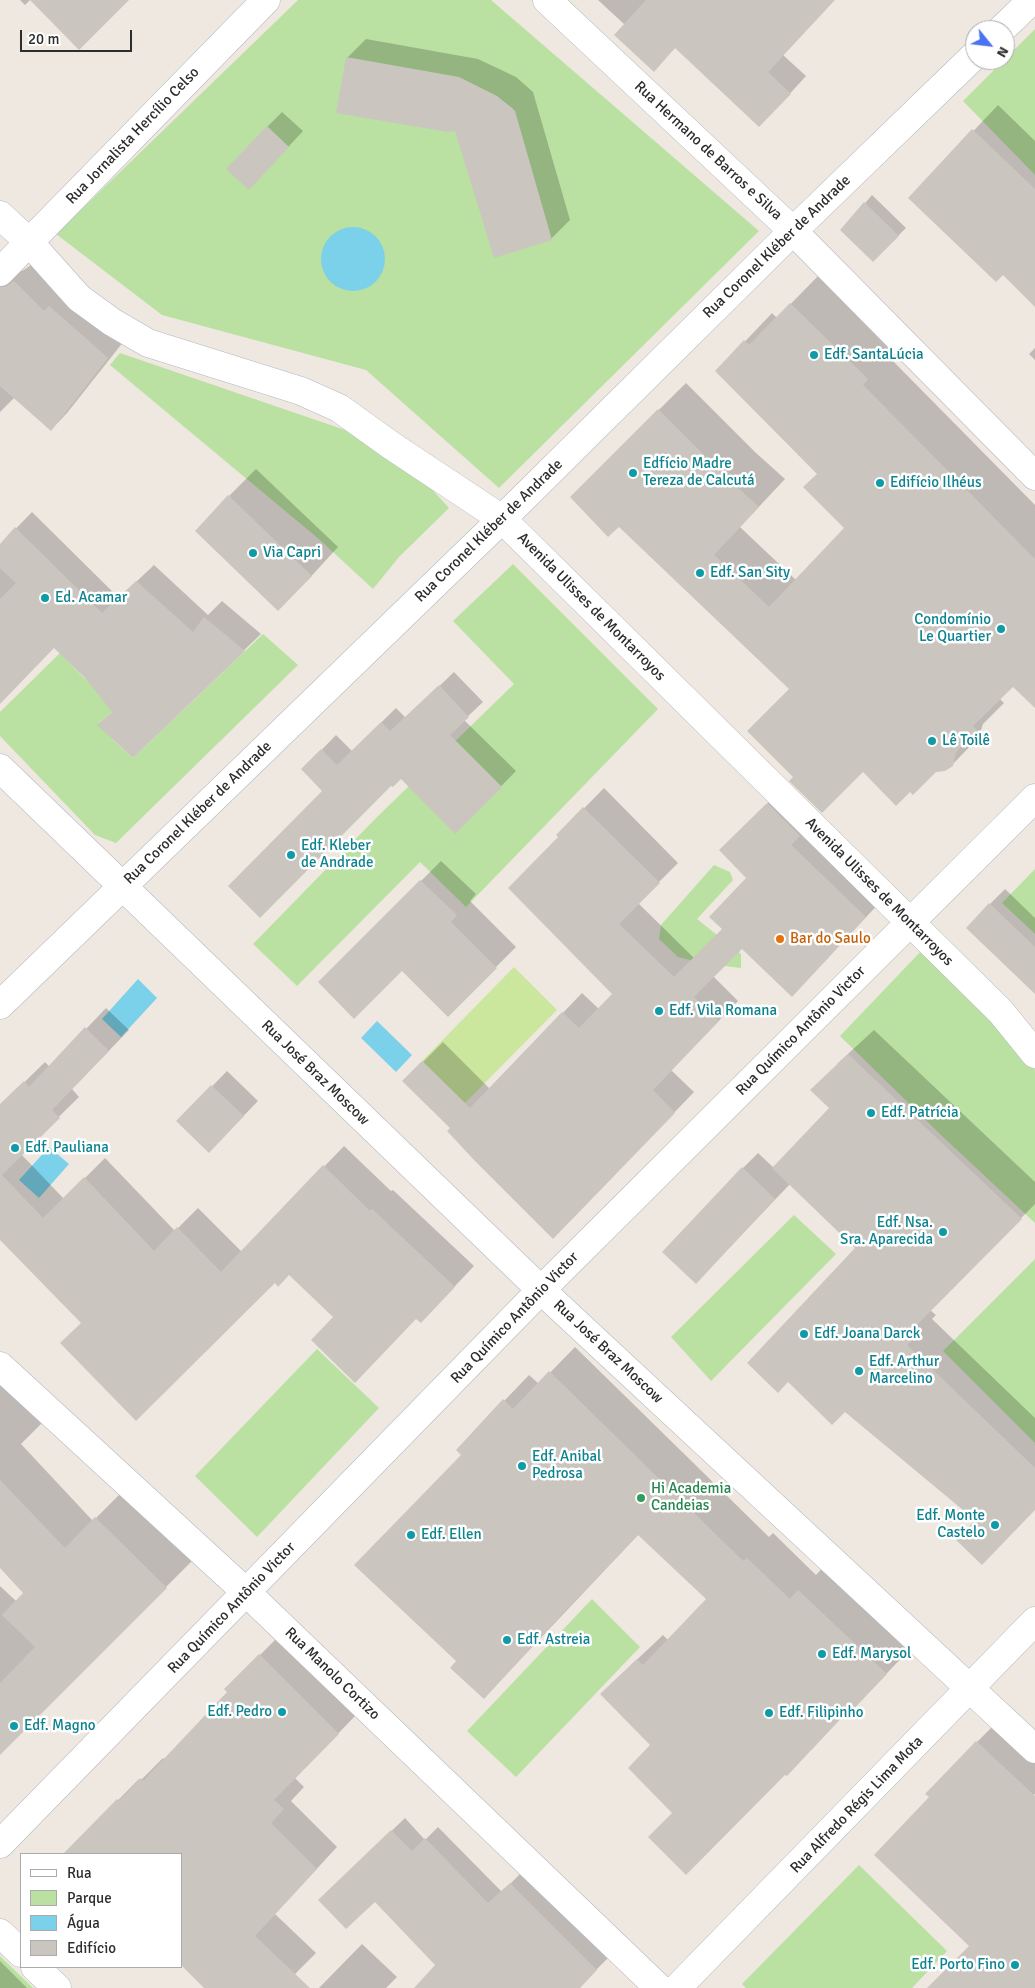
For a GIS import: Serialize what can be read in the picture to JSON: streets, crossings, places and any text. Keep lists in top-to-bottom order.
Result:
{
  "streets": {
    "street": [
      "Rua Jornalista Hercílio Celso",
      "Rua Hermano de Barros e Silva",
      "Rua Coronel Kléber de Andrade",
      "Avenida Ulisses de Montarroyos",
      "Rua Químico Antônio Victor",
      "Rua José Braz Moscow",
      "Rua Manolo Cortizo",
      "Rua Alfredo Régis Lima Mota"
    ]
  },
  "crossings": [
    ["Rua Jornalista Hercílio Celso", "Avenida Ulisses de Montarroyos"],
    ["Rua Hermano de Barros e Silva", "Rua Coronel Kléber de Andrade"],
    ["Rua Coronel Kléber de Andrade", "Avenida Ulisses de Montarroyos"],
    ["Rua Coronel Kléber de Andrade", "Rua José Braz Moscow"],
    ["Avenida Ulisses de Montarroyos", "Rua Químico Antônio Victor"],
    ["Rua Químico Antônio Victor", "Rua José Braz Moscow"],
    ["Rua Químico Antônio Victor", "Rua Manolo Cortizo"],
    ["Rua José Braz Moscow", "Rua Alfredo Régis Lima Mota"]
  ],
  "places": [
    "Edf. SantaLúcia",
    "Edfício Madre Tereza de Calcutá",
    "Edifício Ilhéus",
    "Via Capri",
    "Edf. San Sity",
    "Ed. Acamar",
    "Condomínio Le Quartier",
    "Lê Toilê",
    "Edf. Kleber de Andrade",
    "Bar do Saulo",
    "Edf. Vila Romana",
    "Edf. Patrícia",
    "Edf. Pauliana",
    "Edf. Nsa. Sra. Aparecida",
    "Edf. Joana Darck",
    "Edf. Arthur Marcelino",
    "Edf. Anibal Pedrosa",
    "Hi Academia Candeias",
    "Edf. Monte Castelo",
    "Edf. Ellen",
    "Edf. Astreia",
    "Edf. Marysol",
    "Edf. Pedro",
    "Edf. Filipinho",
    "Edf. Magno",
    "Edf. Porto Fino"
  ],
  "legend": [
    "Rua",
    "Parque",
    "Água",
    "Edifício"
  ],
  "scale_bar": "20 m",
  "north": "bottom right"
}
